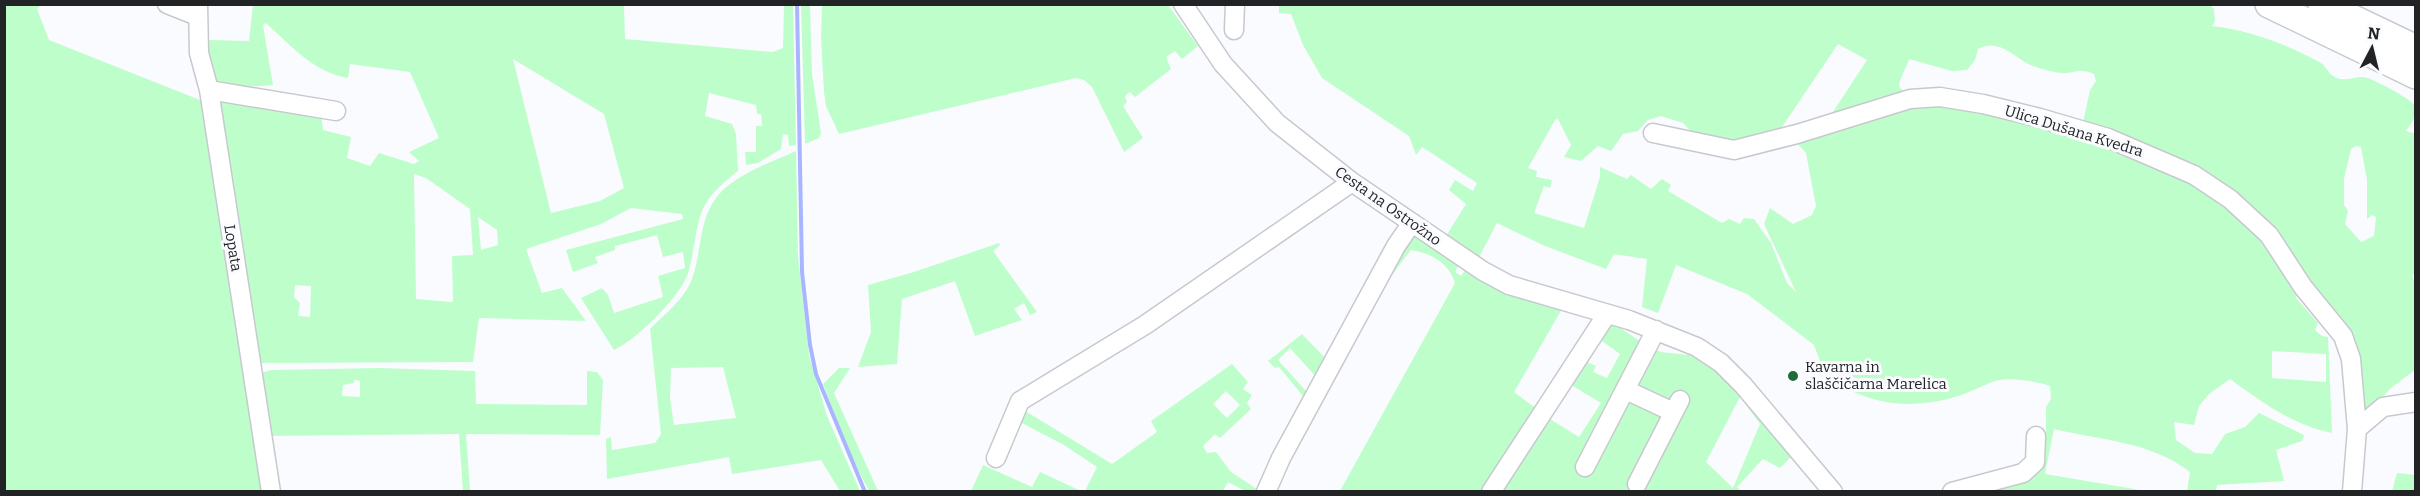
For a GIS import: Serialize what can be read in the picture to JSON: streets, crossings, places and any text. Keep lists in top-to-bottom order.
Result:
{
  "streets": {
    "street": ["Ulica Dušana Kvedra", "Cesta na Ostrožno", "Lopata"]
  },
  "places": ["Kavarna in slaščičarna Marelica"],
  "north": "top"
}
